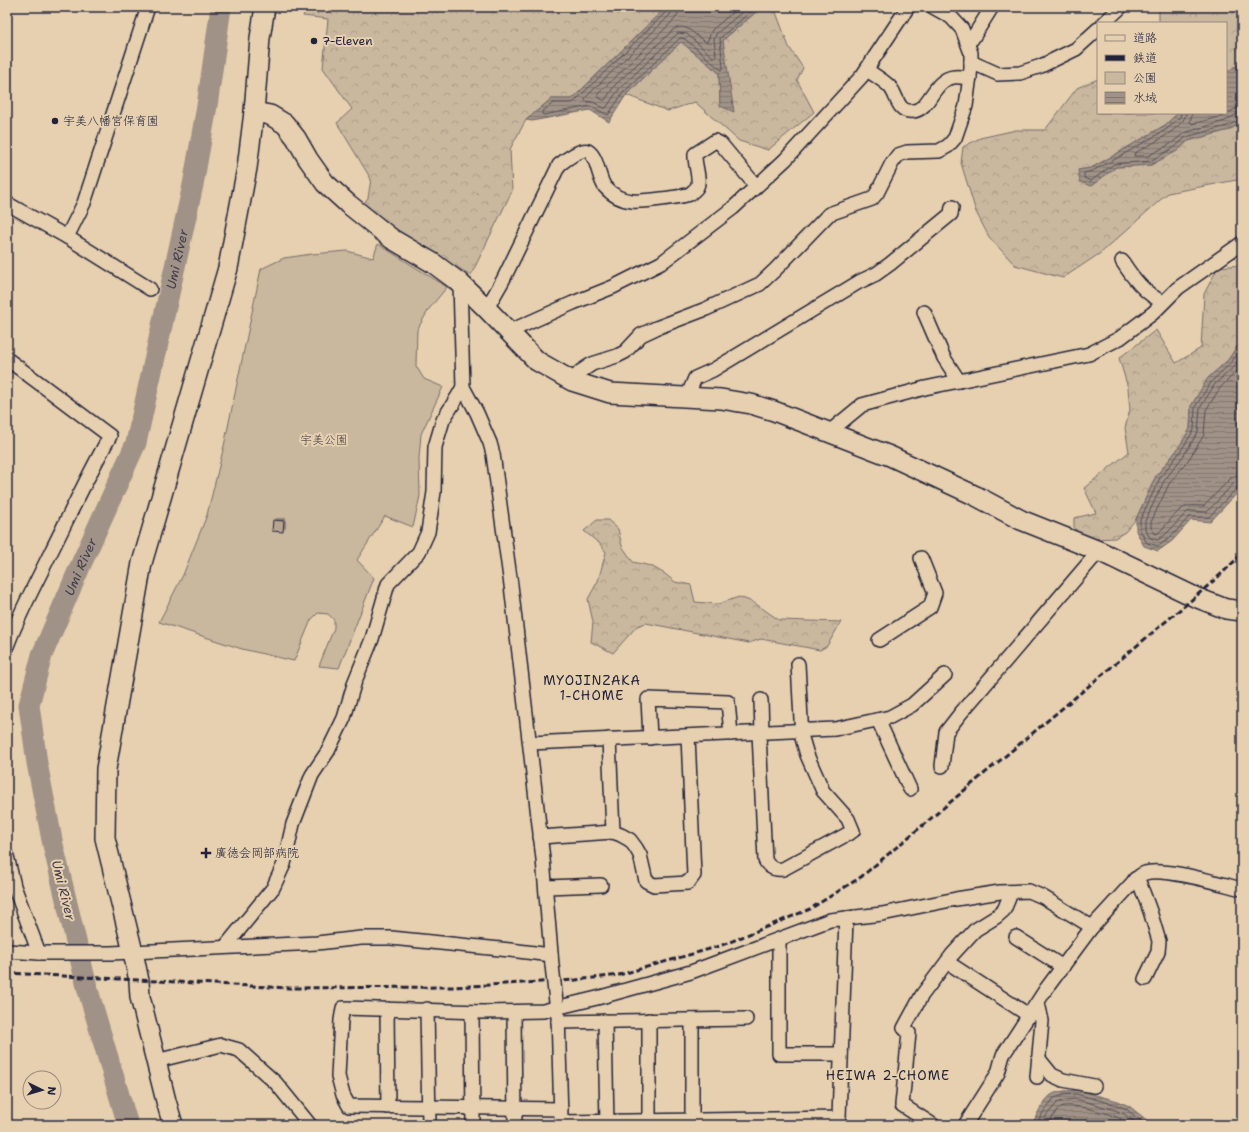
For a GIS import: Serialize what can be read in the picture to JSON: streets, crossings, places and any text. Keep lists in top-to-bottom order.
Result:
{
  "districts": ["MYOJINZAKA 1-CHOME", "HEIWA 2-CHOME"],
  "water": ["Umi River"],
  "parks": ["宇美公園"],
  "places": {
    "other": ["7-Eleven", "宇美八幡宮保育園"],
    "health": ["廣徳会岡部病院"]
  },
  "legend": [
    "道路",
    "鉄道",
    "公園",
    "水域"
  ],
  "north": "right"
}
